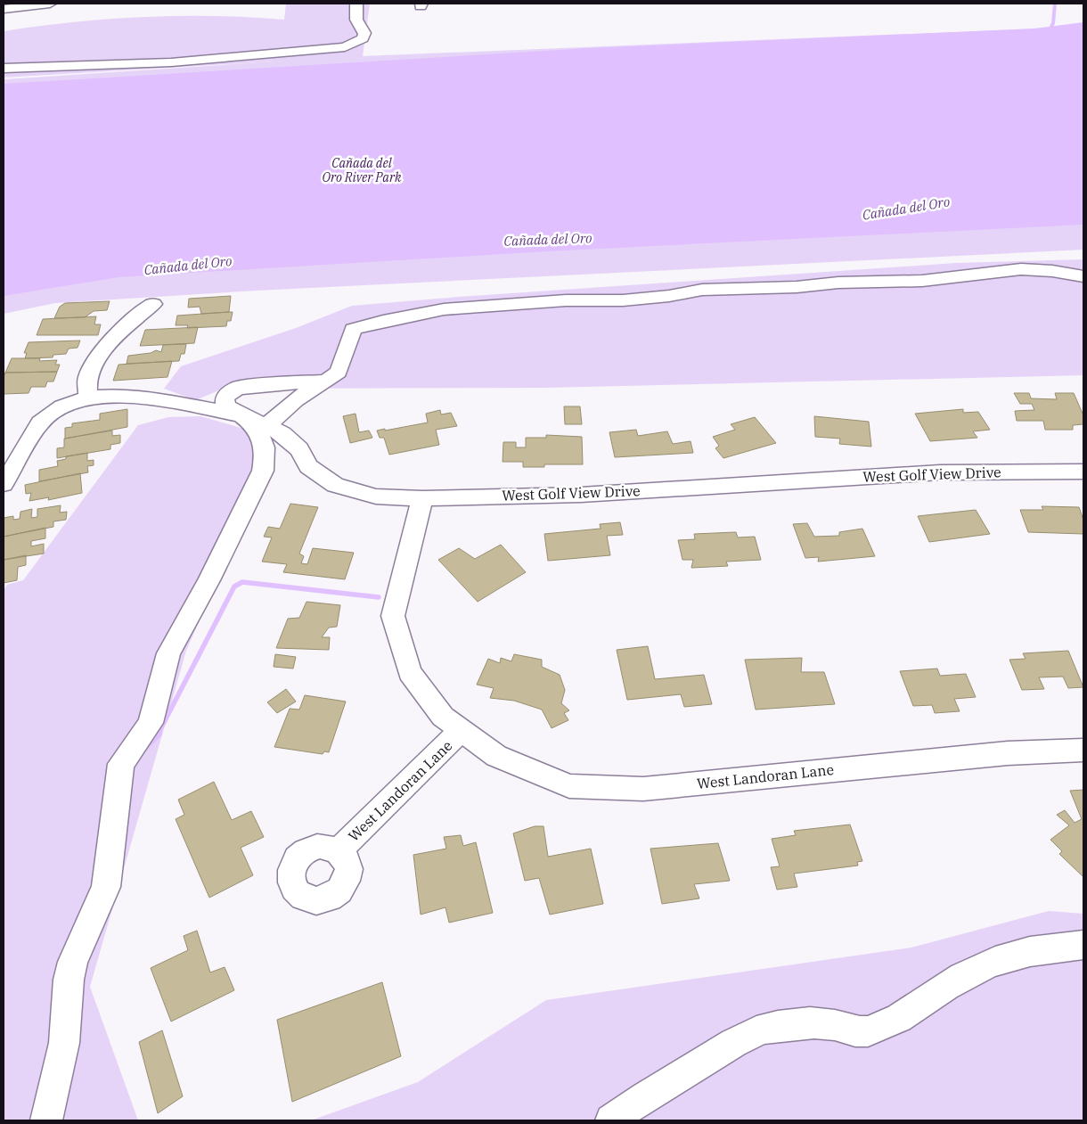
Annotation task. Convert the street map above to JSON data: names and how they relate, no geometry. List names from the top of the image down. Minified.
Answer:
{"streets":{"street":["West Golf View Drive","West Landoran Lane"]},"crossings":[["West Golf View Drive","West Landoran Lane"]],"water":["Cañada del Oro"],"parks":["Cañada del Oro River Park"]}
